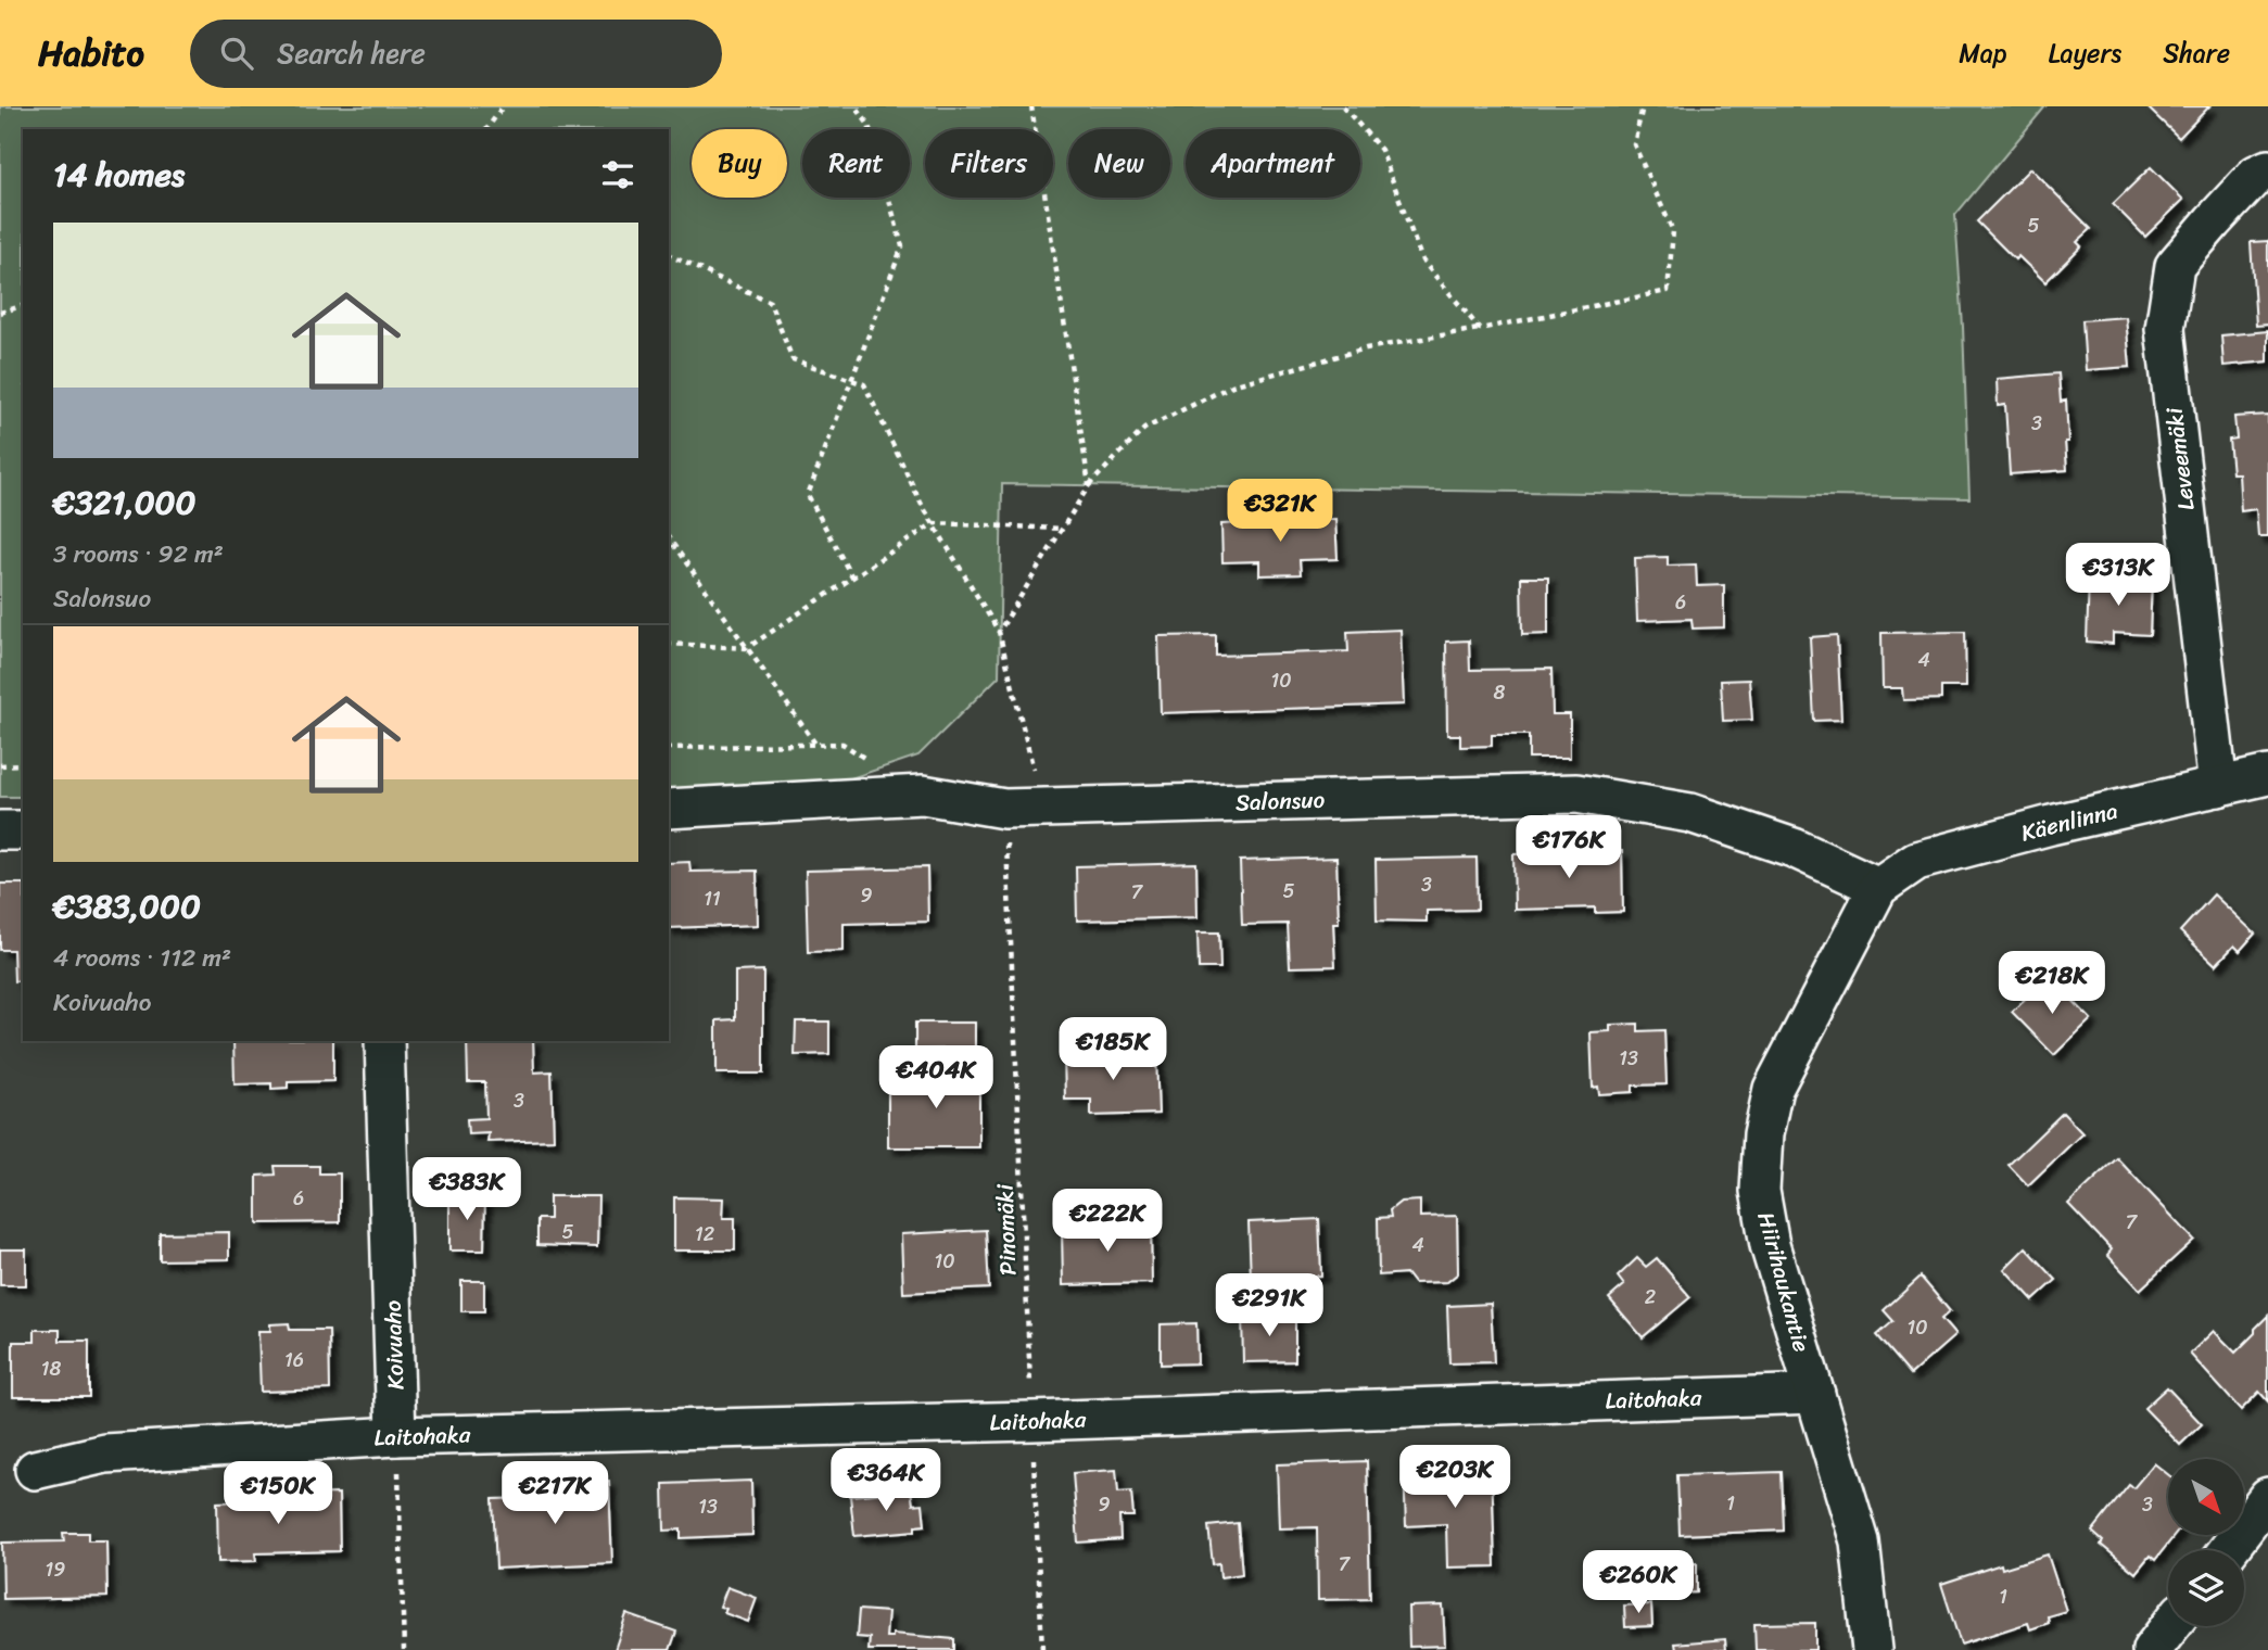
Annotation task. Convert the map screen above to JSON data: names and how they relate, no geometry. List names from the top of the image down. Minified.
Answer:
{"streets":{"street":["Leveemäki","Salonsuo","Käenlinna","Hiirihaukantie","Koivuaho","Laitohaka"],"path":["Pinomäki"]},"crossings":[["Leveemäki","Käenlinna"],["Salonsuo","Käenlinna"],["Salonsuo","Pinomäki"],["Salonsuo","Hiirihaukantie"],["Käenlinna","Hiirihaukantie"],["Pinomäki","Laitohaka"],["Hiirihaukantie","Laitohaka"],["Koivuaho","Laitohaka"]],"house_numbers":["5","3","6","4","10","8","3","5","7","9","11","13","3","6","7","5","12","4","10","2","10","16","18","1","9","3","13","7","19","1"],"north":"bottom right","page":{"header":"Habito","search":"Search here","nav":["Map","Layers","Share"],"chip":["Buy","Rent","Filters","New","Apartment"],"heading":"14 homes","list":[{"name":"€321,000","note":"3 rooms · 92 m² · Salonsuo"},{"name":"€383,000","note":"4 rooms · 112 m² · Koivuaho"}],"price":["€321K","€313K","€176K","€218K","€185K","€404K","€383K","€222K","€291K","€203K","€364K","€150K","€217K","€260K"]}}
